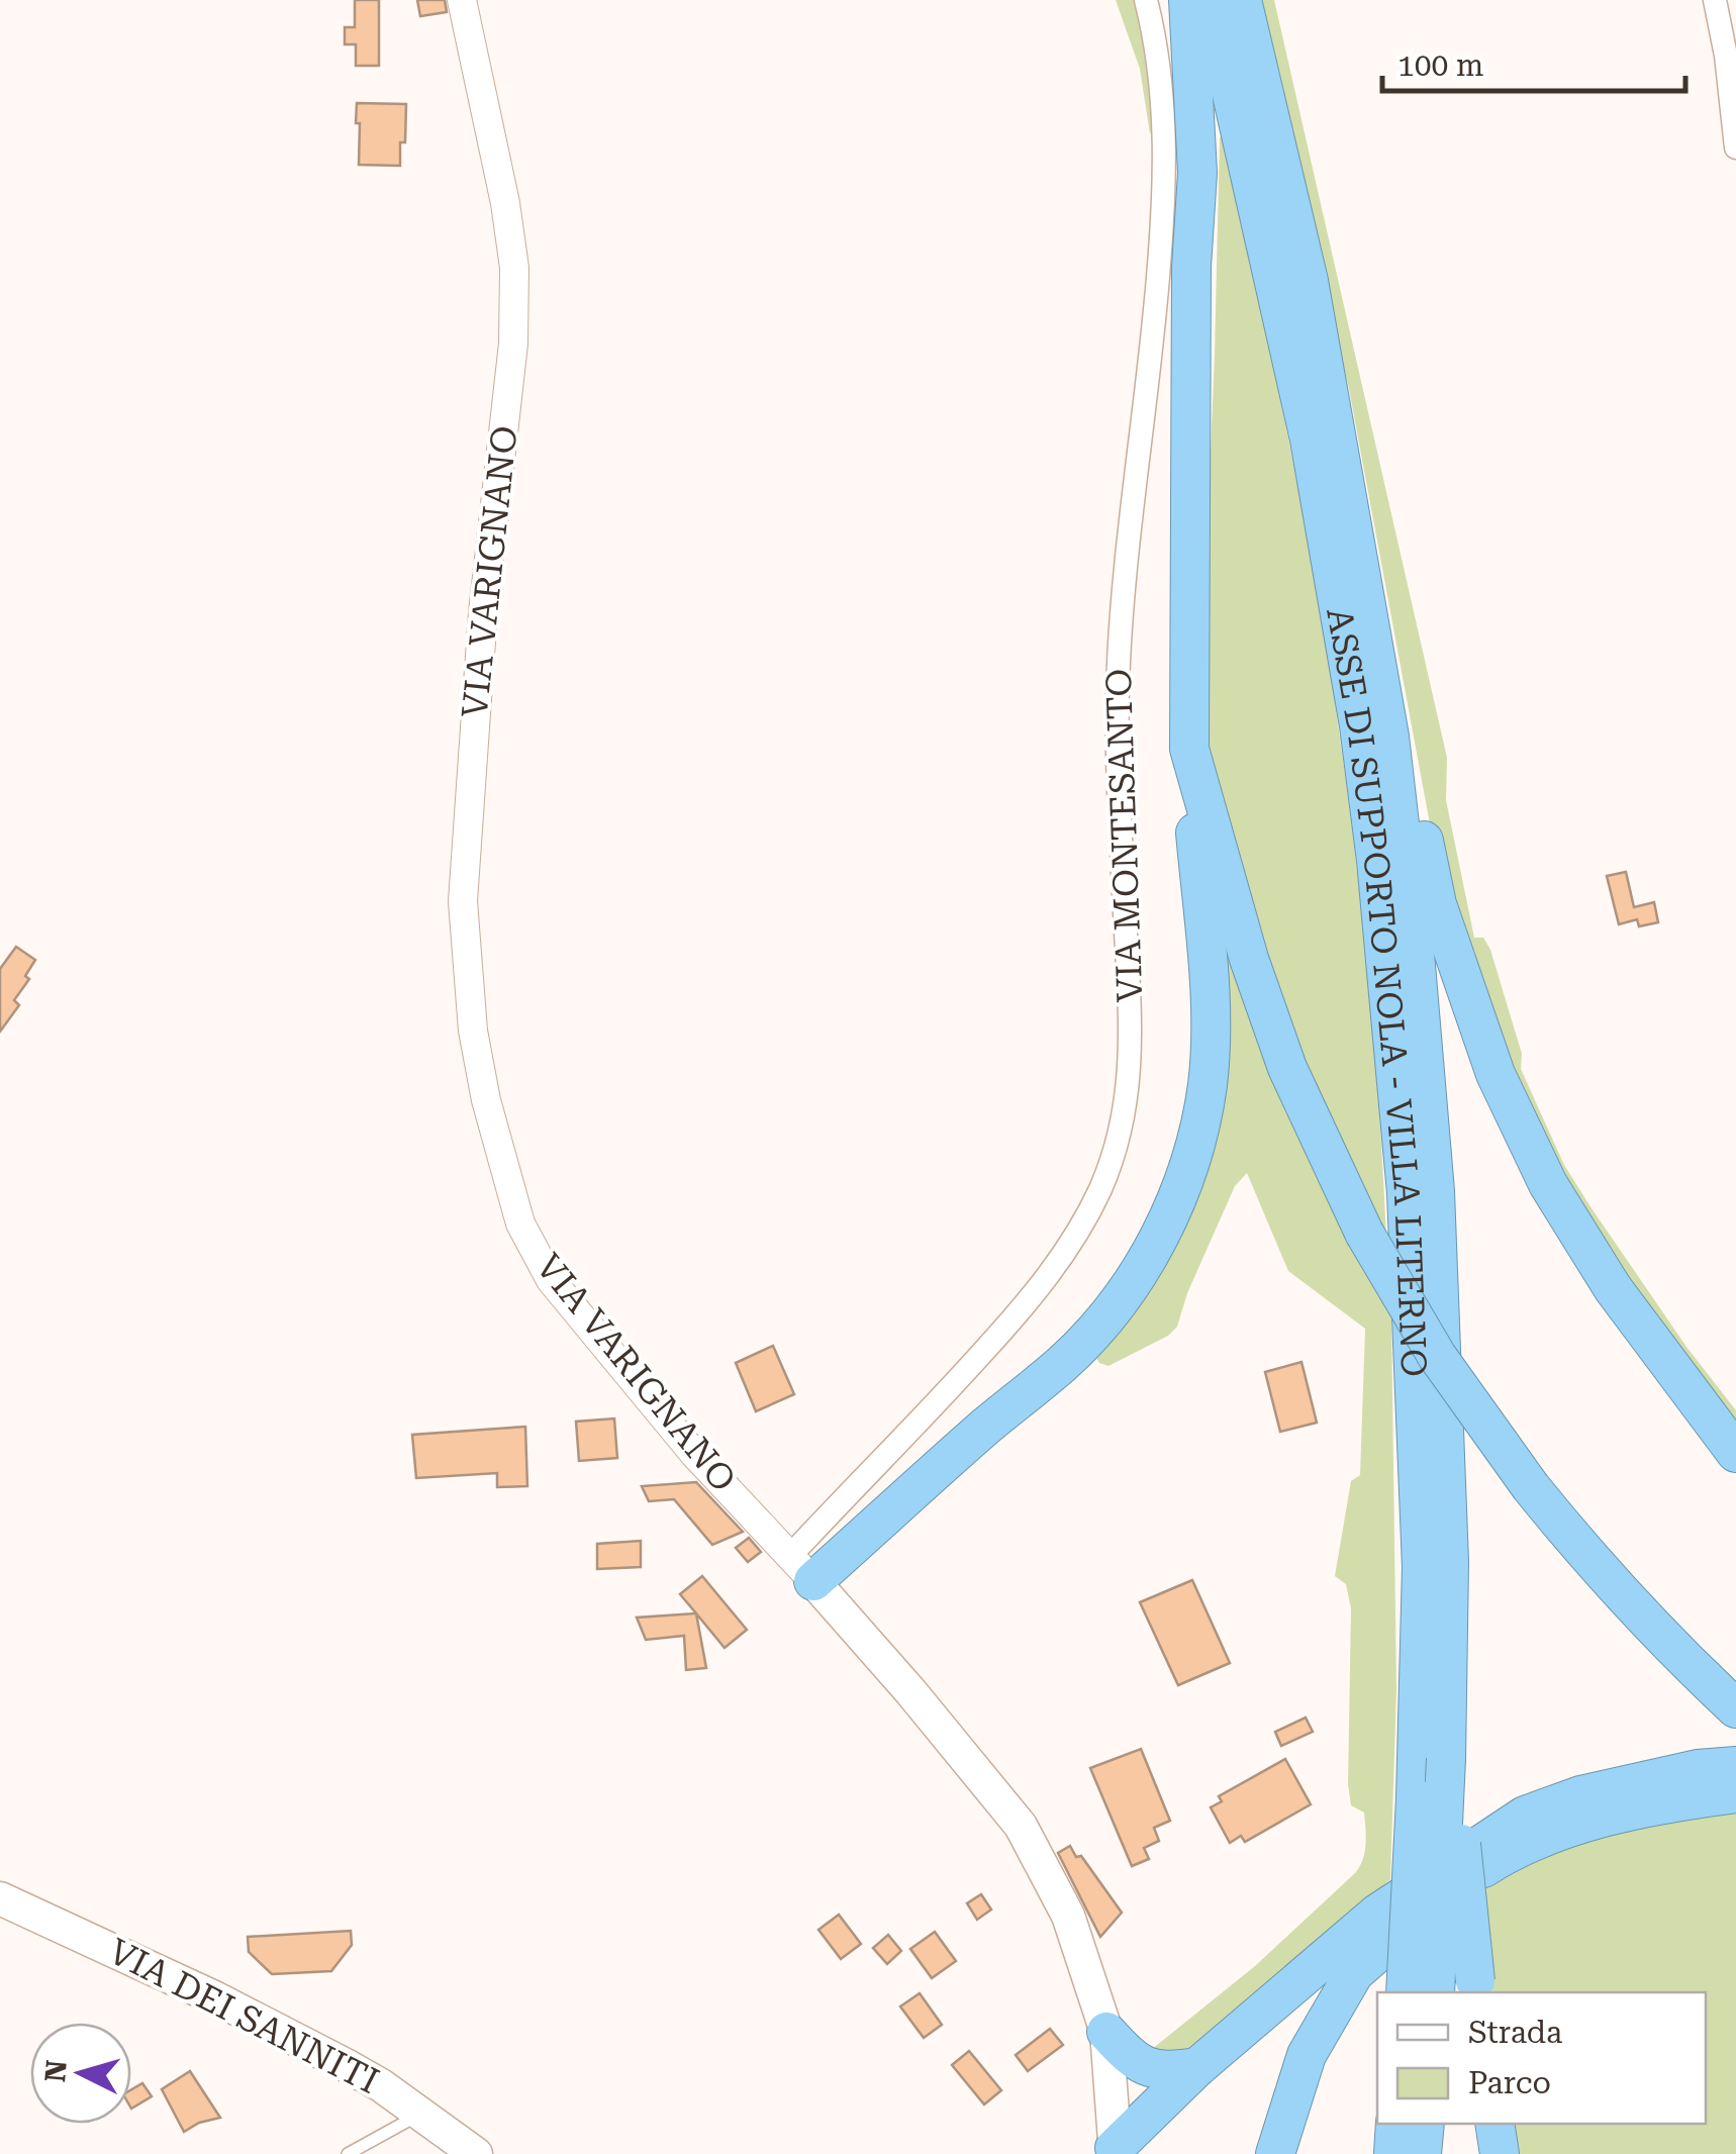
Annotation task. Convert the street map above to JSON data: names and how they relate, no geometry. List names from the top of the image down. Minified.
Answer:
{"streets":{"highway":["ASSE DI SUPPORTO NOLA - VILLA LITERNO"],"main road":["VIA VARIGNANO","VIA DEI SANNITI"],"street":["VIA MONTESANTO"]},"crossings":[["VIA VARIGNANO","VIA MONTESANTO"]],"legend":["Strada","Parco"],"scale_bar":"100 m","north":"left"}
